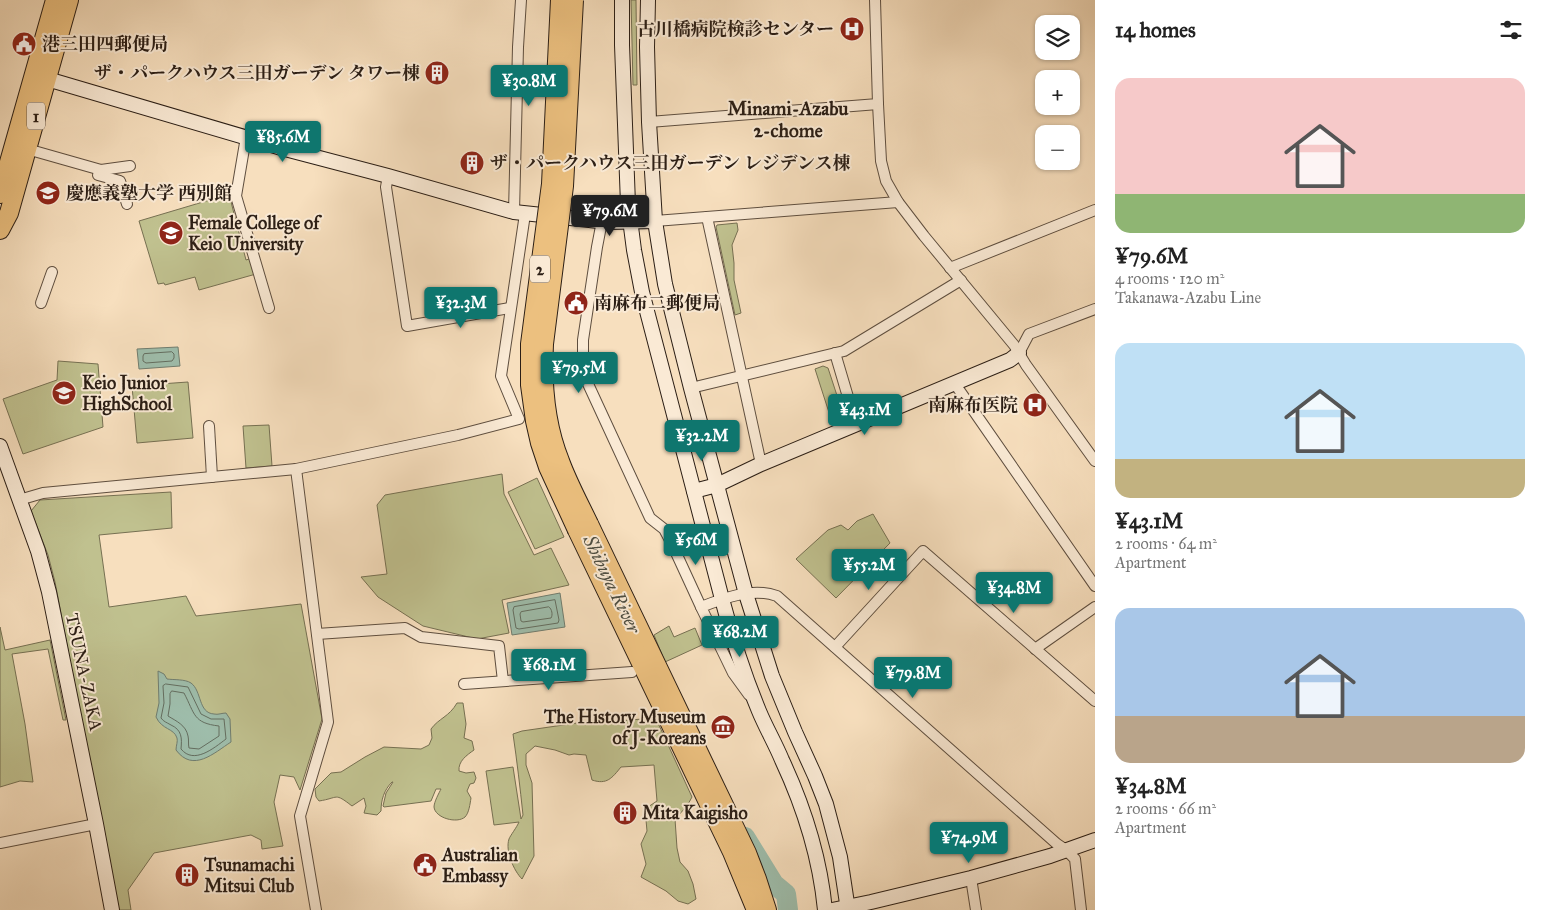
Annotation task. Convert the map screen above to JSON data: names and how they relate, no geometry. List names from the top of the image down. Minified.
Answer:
{"streets":{"highway":["1","2"],"main road":["TSUNA-ZAKA"]},"districts":["Minami-Azabu 2-chome"],"water":["Shibuya River"],"places":{"hospital":["古川橋病院検診センター","南麻布医院"],"public building":["港三田四郵便局","南麻布二郵便局","Australian Embassy"],"building":["ザ・パークハウス三田ガーデン タワー棟","ザ・パークハウス三田ガーデン レジデンス棟","Mita Kaigisho","Tsunamachi Mitsui Club"],"school or university":["慶應義塾大学 西別館","Female College of Keio University","Keio Junior HighSchool"],"museum":["The History Museum of J-Koreans"]},"page":{"heading":"14 homes","map_buttons":["+","−"],"list":[{"name":"¥79.6M","note":"4 rooms · 120 m² · Takanawa-Azabu Line"},{"name":"¥43.1M","note":"2 rooms · 64 m² · Apartment"},{"name":"¥34.8M","note":"2 rooms · 66 m² · Apartment"}],"price":["¥30.8M","¥85.6M","¥79.6M","¥32.3M","¥79.5M","¥43.1M","¥32.2M","¥56M","¥55.2M","¥34.8M","¥68.2M","¥68.1M","¥79.8M","¥74.9M"]}}
